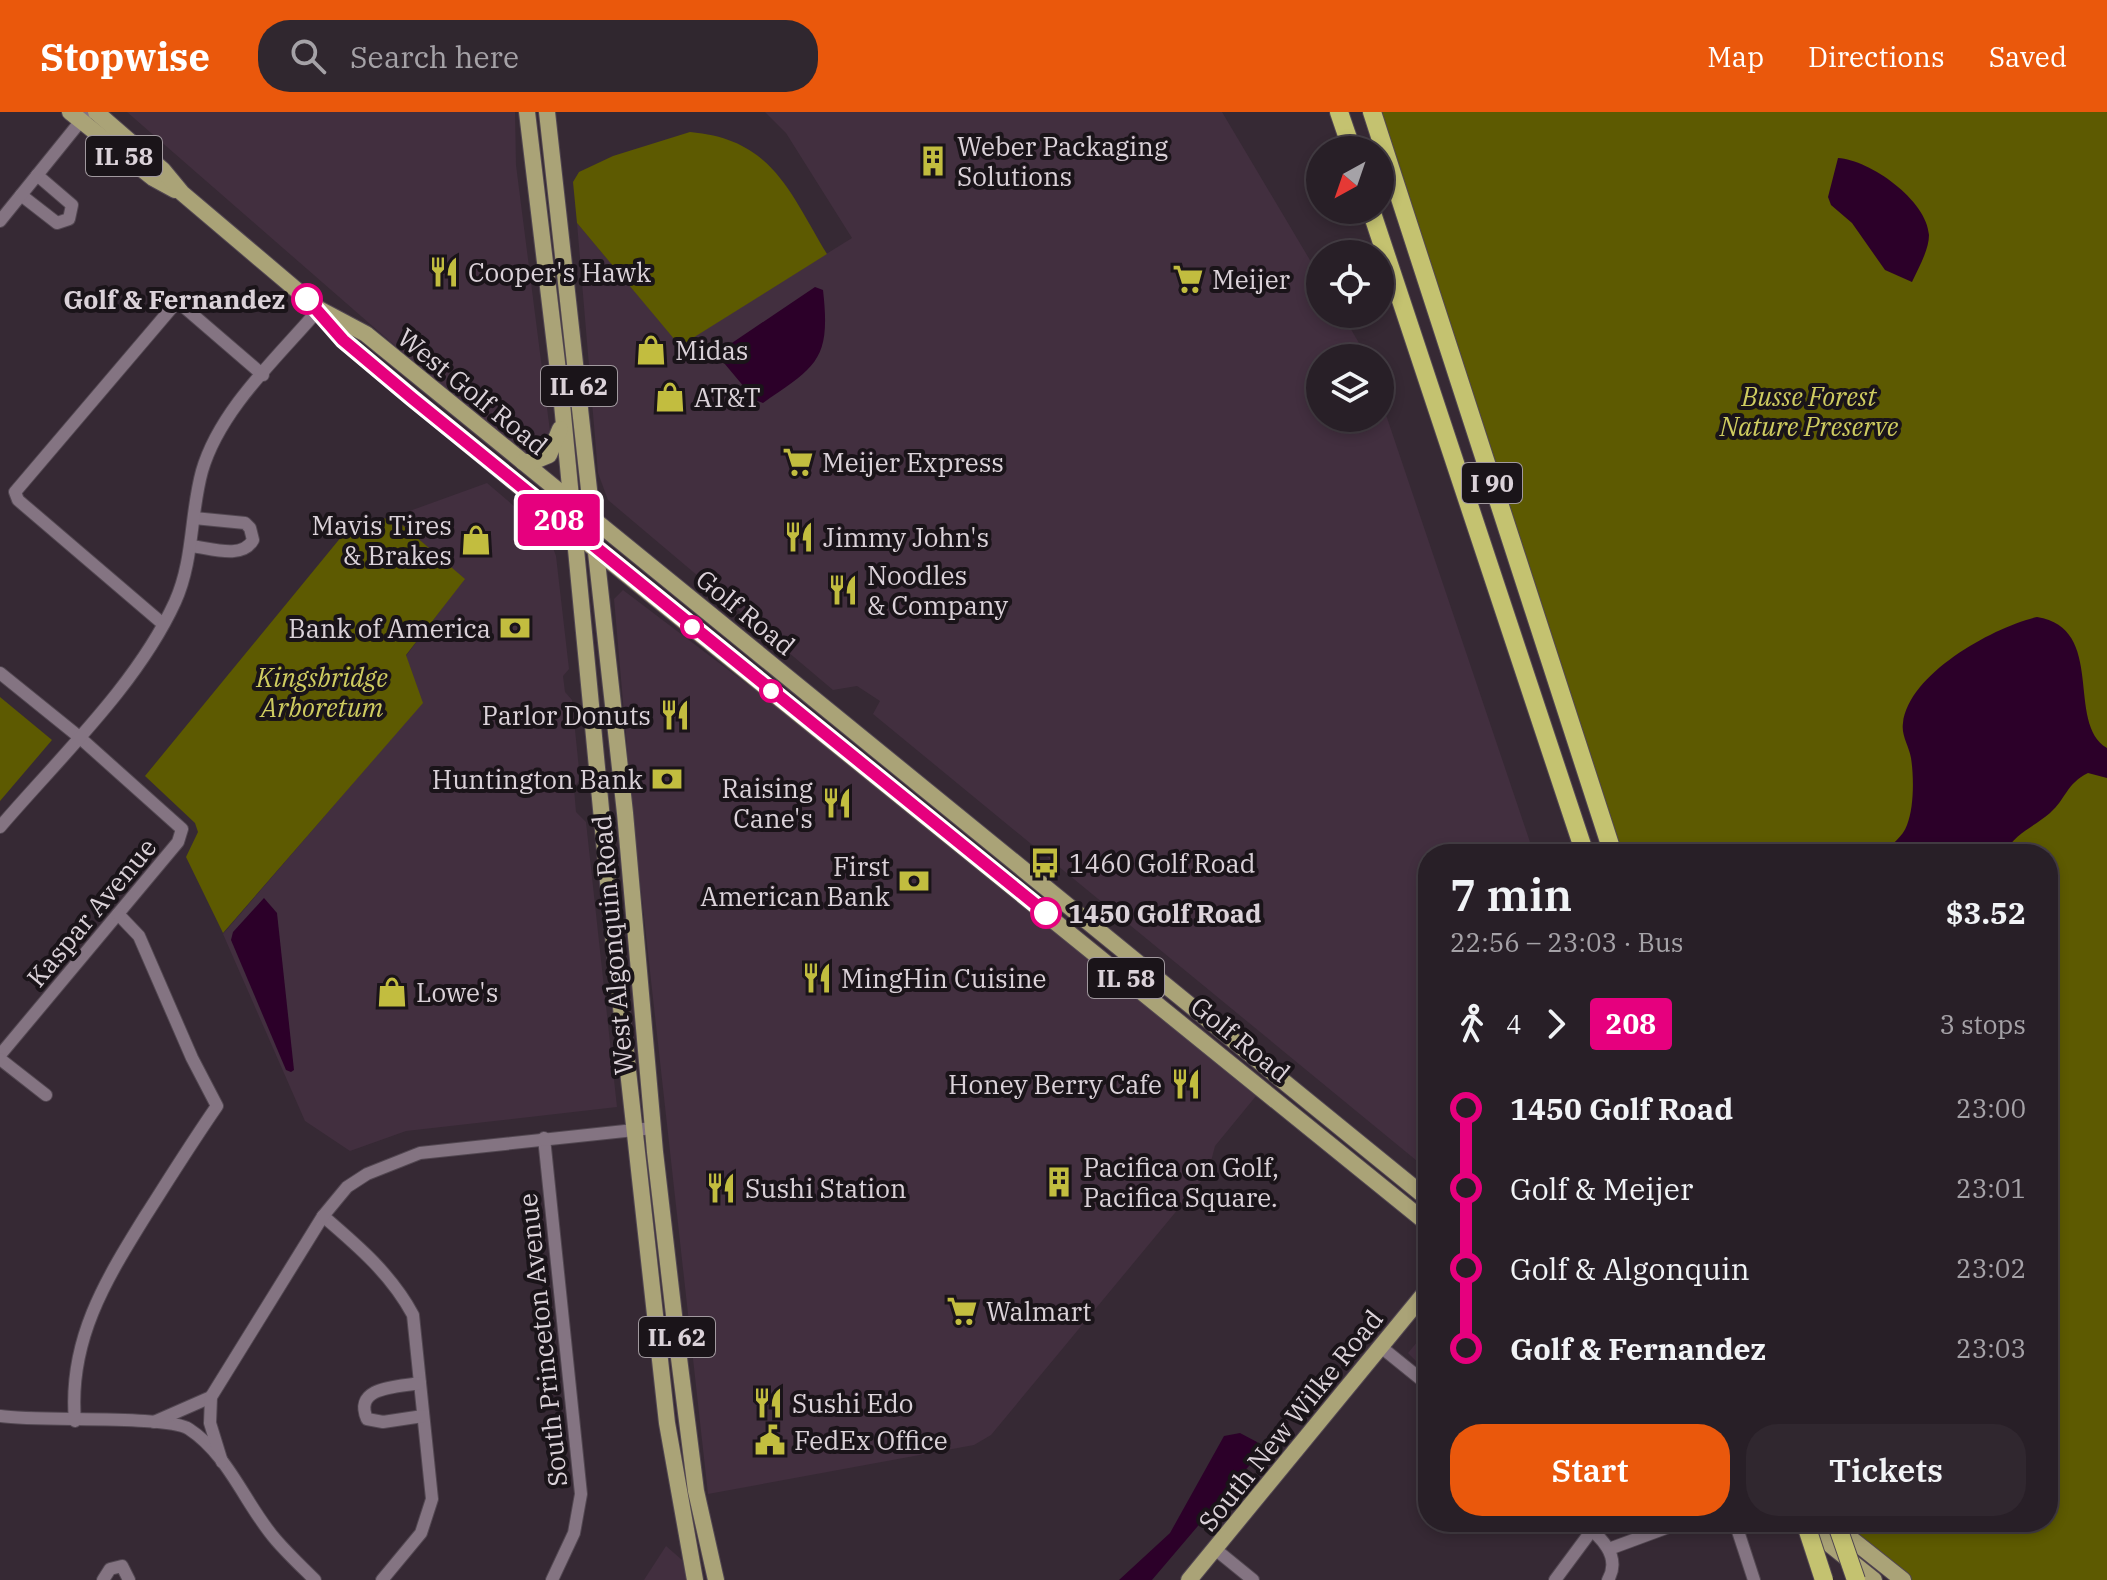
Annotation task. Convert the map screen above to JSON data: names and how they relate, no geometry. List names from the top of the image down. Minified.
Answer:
{"streets":{"highway":["I 90"],"main road":["IL 58","IL 62","West Golf Road","Golf Road","West Algonquin Road","South New Wilke Road"],"street":["Kaspar Avenue","South Princeton Avenue"]},"crossings":[["West Golf Road","Golf Road"],["West Golf Road","West Algonquin Road"],["Golf Road","West Algonquin Road"]],"parks":["Busse Forest Nature Preserve","Kingsbridge Arboretum"],"places":{"building":["Weber Packaging Solutions","Pacifica on Golf, Pacifica Square."],"restaurant":["Cooper's Hawk","Jimmy John's","Noodles & Company","Parlor Donuts","Raising Cane's","MingHin Cuisine","Honey Berry Cafe","Sushi Station","Sushi Edo"],"supermarket":["Meijer","Meijer Express","Walmart"],"other":["Golf & Fernandez","1450 Golf Road"],"shop":["Midas","AT&T","Mavis Tires & Brakes","Lowe's"],"bank":["Bank of America","Huntington Bank","First American Bank"],"bus stop":["1460 Golf Road"],"public building":["FedEx Office"]},"lines":["bus line 208"],"north":"bottom left","page":{"header":"Stopwise","search":"Search here","nav":["Map","Directions","Saved"],"on_map":"208","heading":["7 min","22:56 – 23:03 · Bus","$3.52"],"legs":["4","208","3 stops"],"list":[{"name":"1450 Golf Road","value":"23:00"},{"name":"Golf & Meijer","value":"23:01"},{"name":"Golf & Algonquin","value":"23:02"},{"name":"Golf & Fernandez","value":"23:03"}],"buttons":["Start","Tickets"]}}
